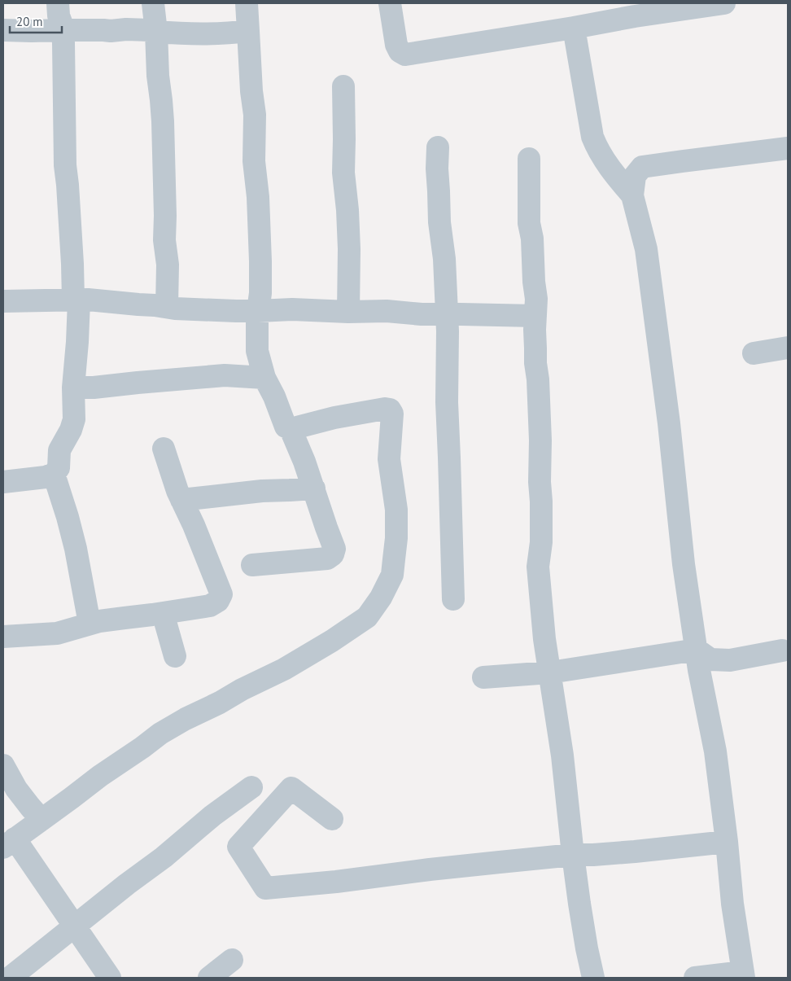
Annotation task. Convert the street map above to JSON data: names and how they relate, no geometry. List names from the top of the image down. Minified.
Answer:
{"scale_bar":"20 m"}
